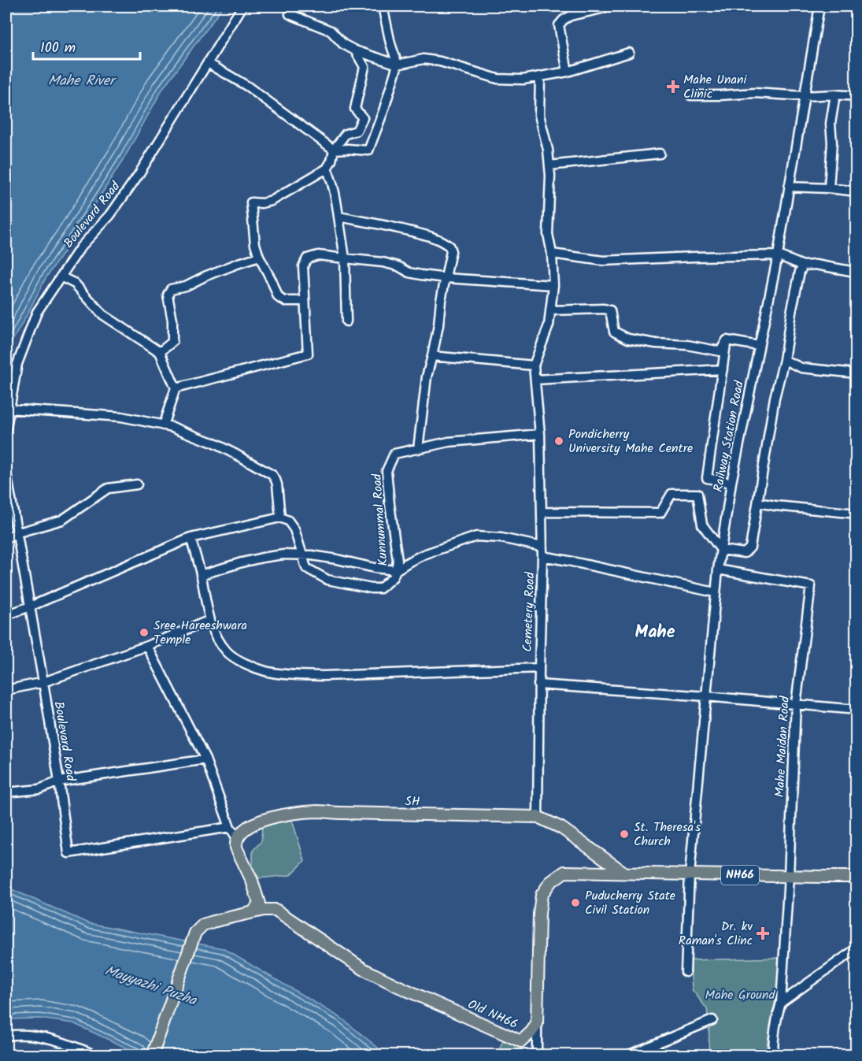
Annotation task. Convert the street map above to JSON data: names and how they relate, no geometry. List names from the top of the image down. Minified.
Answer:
{"streets":{"main road":["SH","NH66","Old NH66"],"street":["Boulevard Road","Railway Station Road","Kunnummal Road","Cemetery Road","Mahe Maidan Road"]},"crossings":[["Railway Station Road","Cemetery Road"],["Railway Station Road","Mahe Maidan Road"],["Railway Station Road","Old NH66"],["Cemetery Road","SH"],["Mahe Maidan Road","Old NH66"],["SH","Old NH66"]],"districts":["Mahe"],"water":["Mahe River","Mayyazhi Puzha"],"parks":["Mahe Ground"],"places":{"health":["Mahe Unani Clinic","Dr. kv Raman's Clinc"],"other":["Pondicherry University Mahe Centre","Sree Hareeshwara Temple","St. Theresa's Church","Puducherry State Civil Station"]},"scale_bar":"100 m"}
